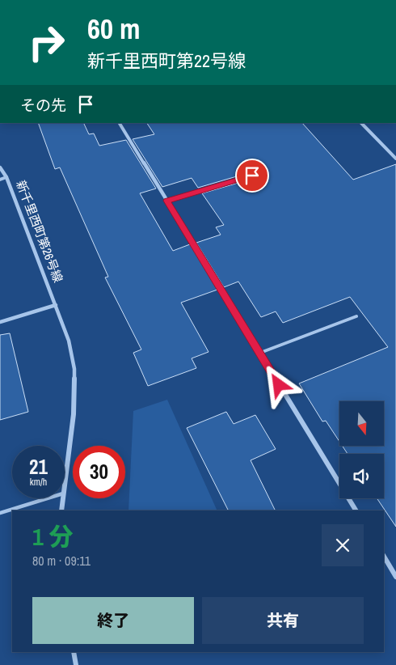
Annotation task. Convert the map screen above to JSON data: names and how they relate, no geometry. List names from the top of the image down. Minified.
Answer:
{"streets":{"street":["新千里西町第26号線"]},"north":"bottom","page":{"turn":["60 m","新千里西町第22号線"],"then":"その先","speed":"21 km/h","limit":"30","heading":["1 分","80 m · 09:11"],"buttons":["終了","共有"]}}
